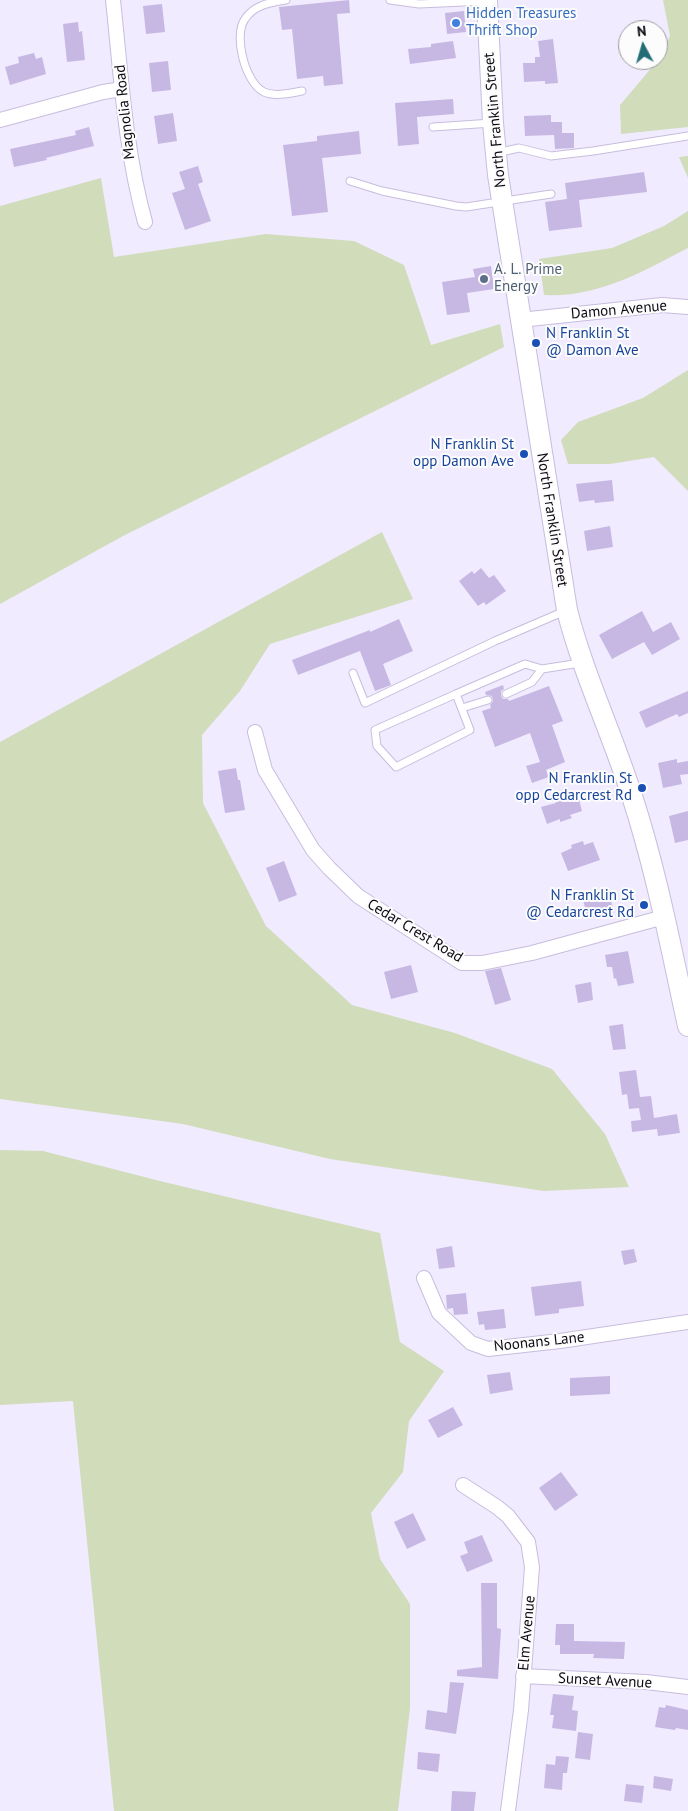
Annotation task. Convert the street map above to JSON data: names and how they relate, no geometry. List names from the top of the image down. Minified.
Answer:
{"streets":{"main road":["North Franklin Street"],"street":["Magnolia Road","Damon Avenue","Cedar Crest Road","Noonans Lane","Elm Avenue","Sunset Avenue"]},"crossings":[["North Franklin Street","Damon Avenue"],["North Franklin Street","Cedar Crest Road"],["Elm Avenue","Sunset Avenue"]],"places":["Hidden Treasures Thrift Shop","A. L. Prime Energy","N Franklin St @ Damon Ave","N Franklin St opp Damon Ave","N Franklin St opp Cedarcrest Rd","N Franklin St @ Cedarcrest Rd"],"north":"top"}
